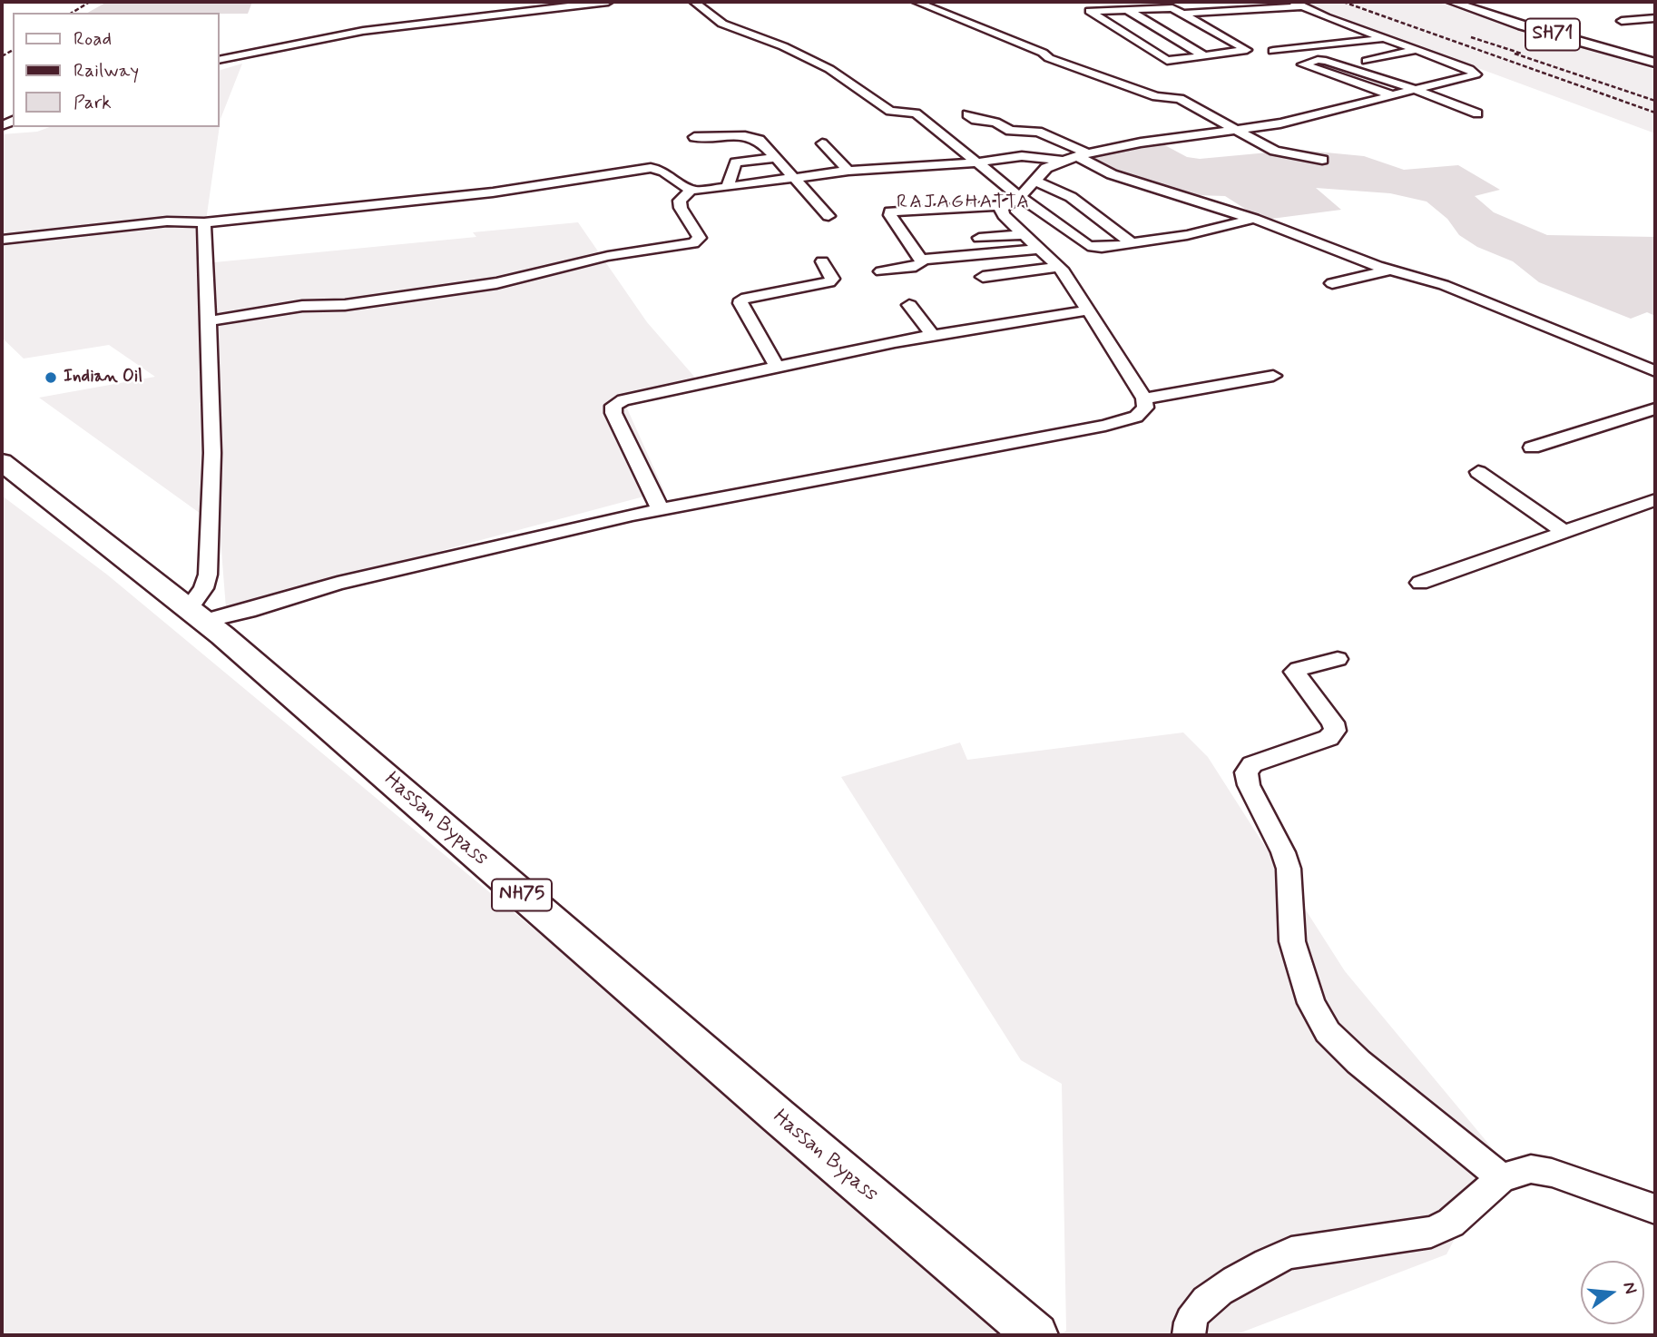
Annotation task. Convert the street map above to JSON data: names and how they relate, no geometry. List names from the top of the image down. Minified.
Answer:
{"streets":{"highway":["Hassan Bypass","NH75"],"main road":["SH71"]},"districts":["RAJAGHATTA"],"places":["Indian Oil"],"legend":["Road","Railway","Park"],"north":"right"}
